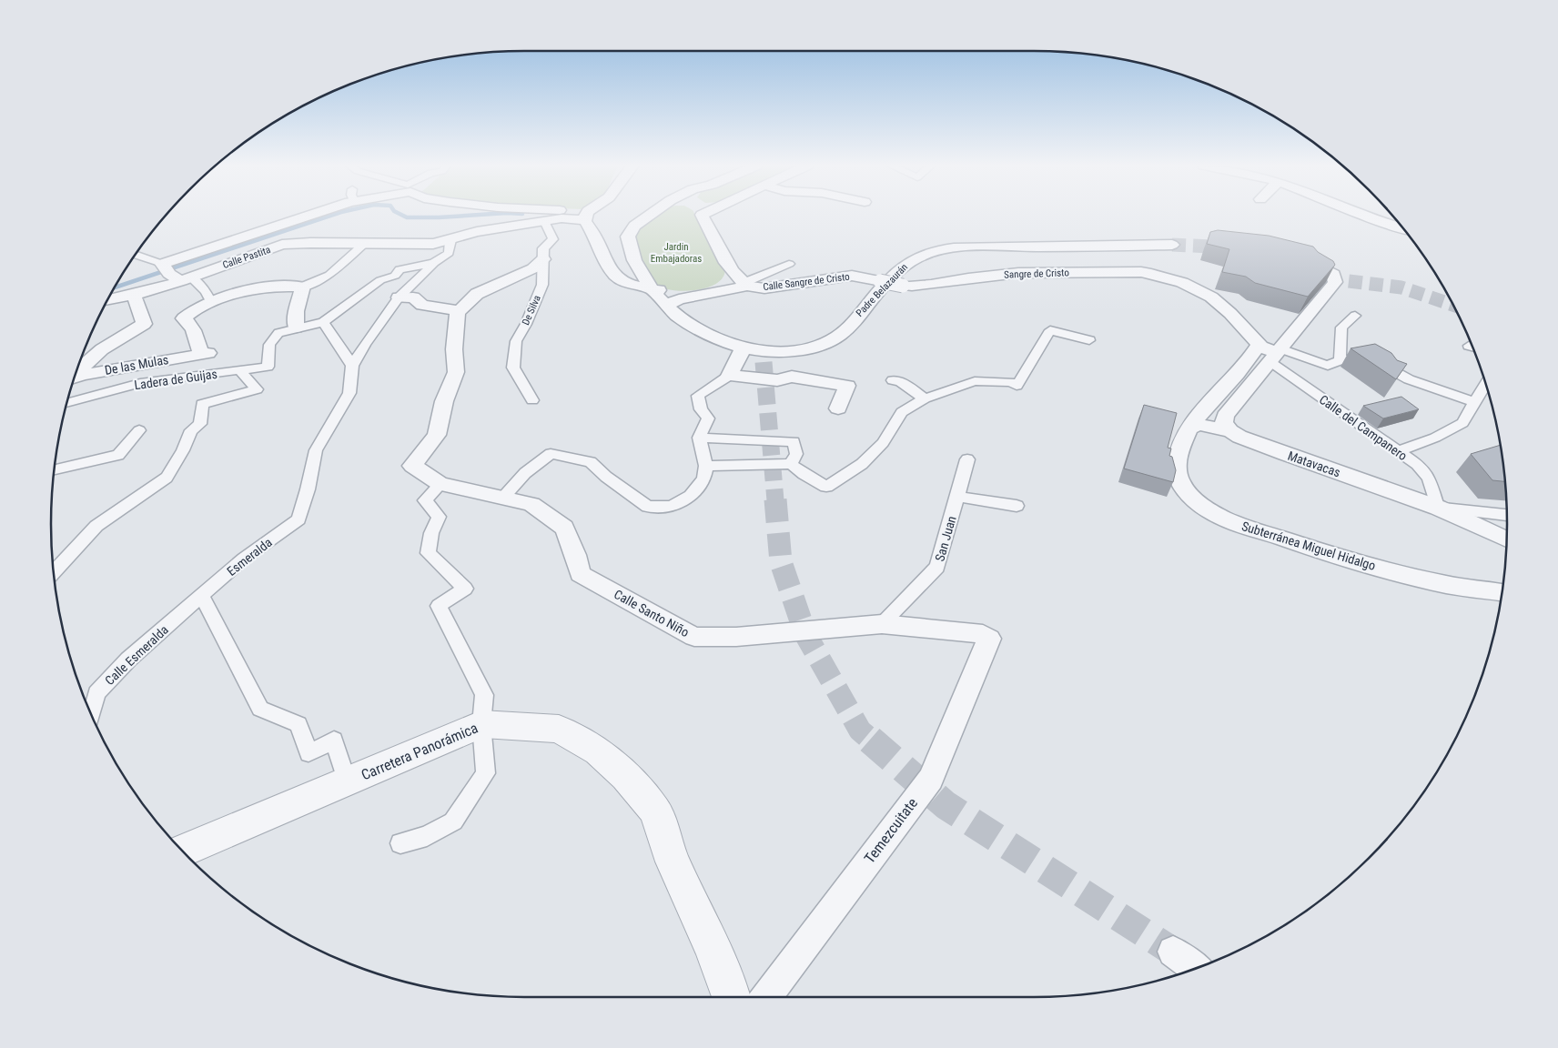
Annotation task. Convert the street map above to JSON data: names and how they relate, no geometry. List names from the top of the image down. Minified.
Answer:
{"streets":{"street":["Calle Pastita","Sangre de Cristo","Calle Sangre de Cristo","Padre Belazaurán","De Silva","De las Mulas","Ladera de Guijas","Calle del Campanero","Matavacas","San Juan","Subterránea Miguel Hidalgo","Esmeralda","Calle Santo Niño","Calle Esmeralda","Carretera Panorámica","Temezcuitate"]},"crossings":[["Calle Pastita","De Silva"],["Sangre de Cristo","Calle Sangre de Cristo"],["Sangre de Cristo","Subterránea Miguel Hidalgo"],["Calle del Campanero","Matavacas"],["Matavacas","Subterránea Miguel Hidalgo"],["San Juan","Calle Santo Niño"],["Esmeralda","Calle Esmeralda"],["Calle Santo Niño","Temezcuitate"]],"parks":["Jardin Embajadoras"]}
